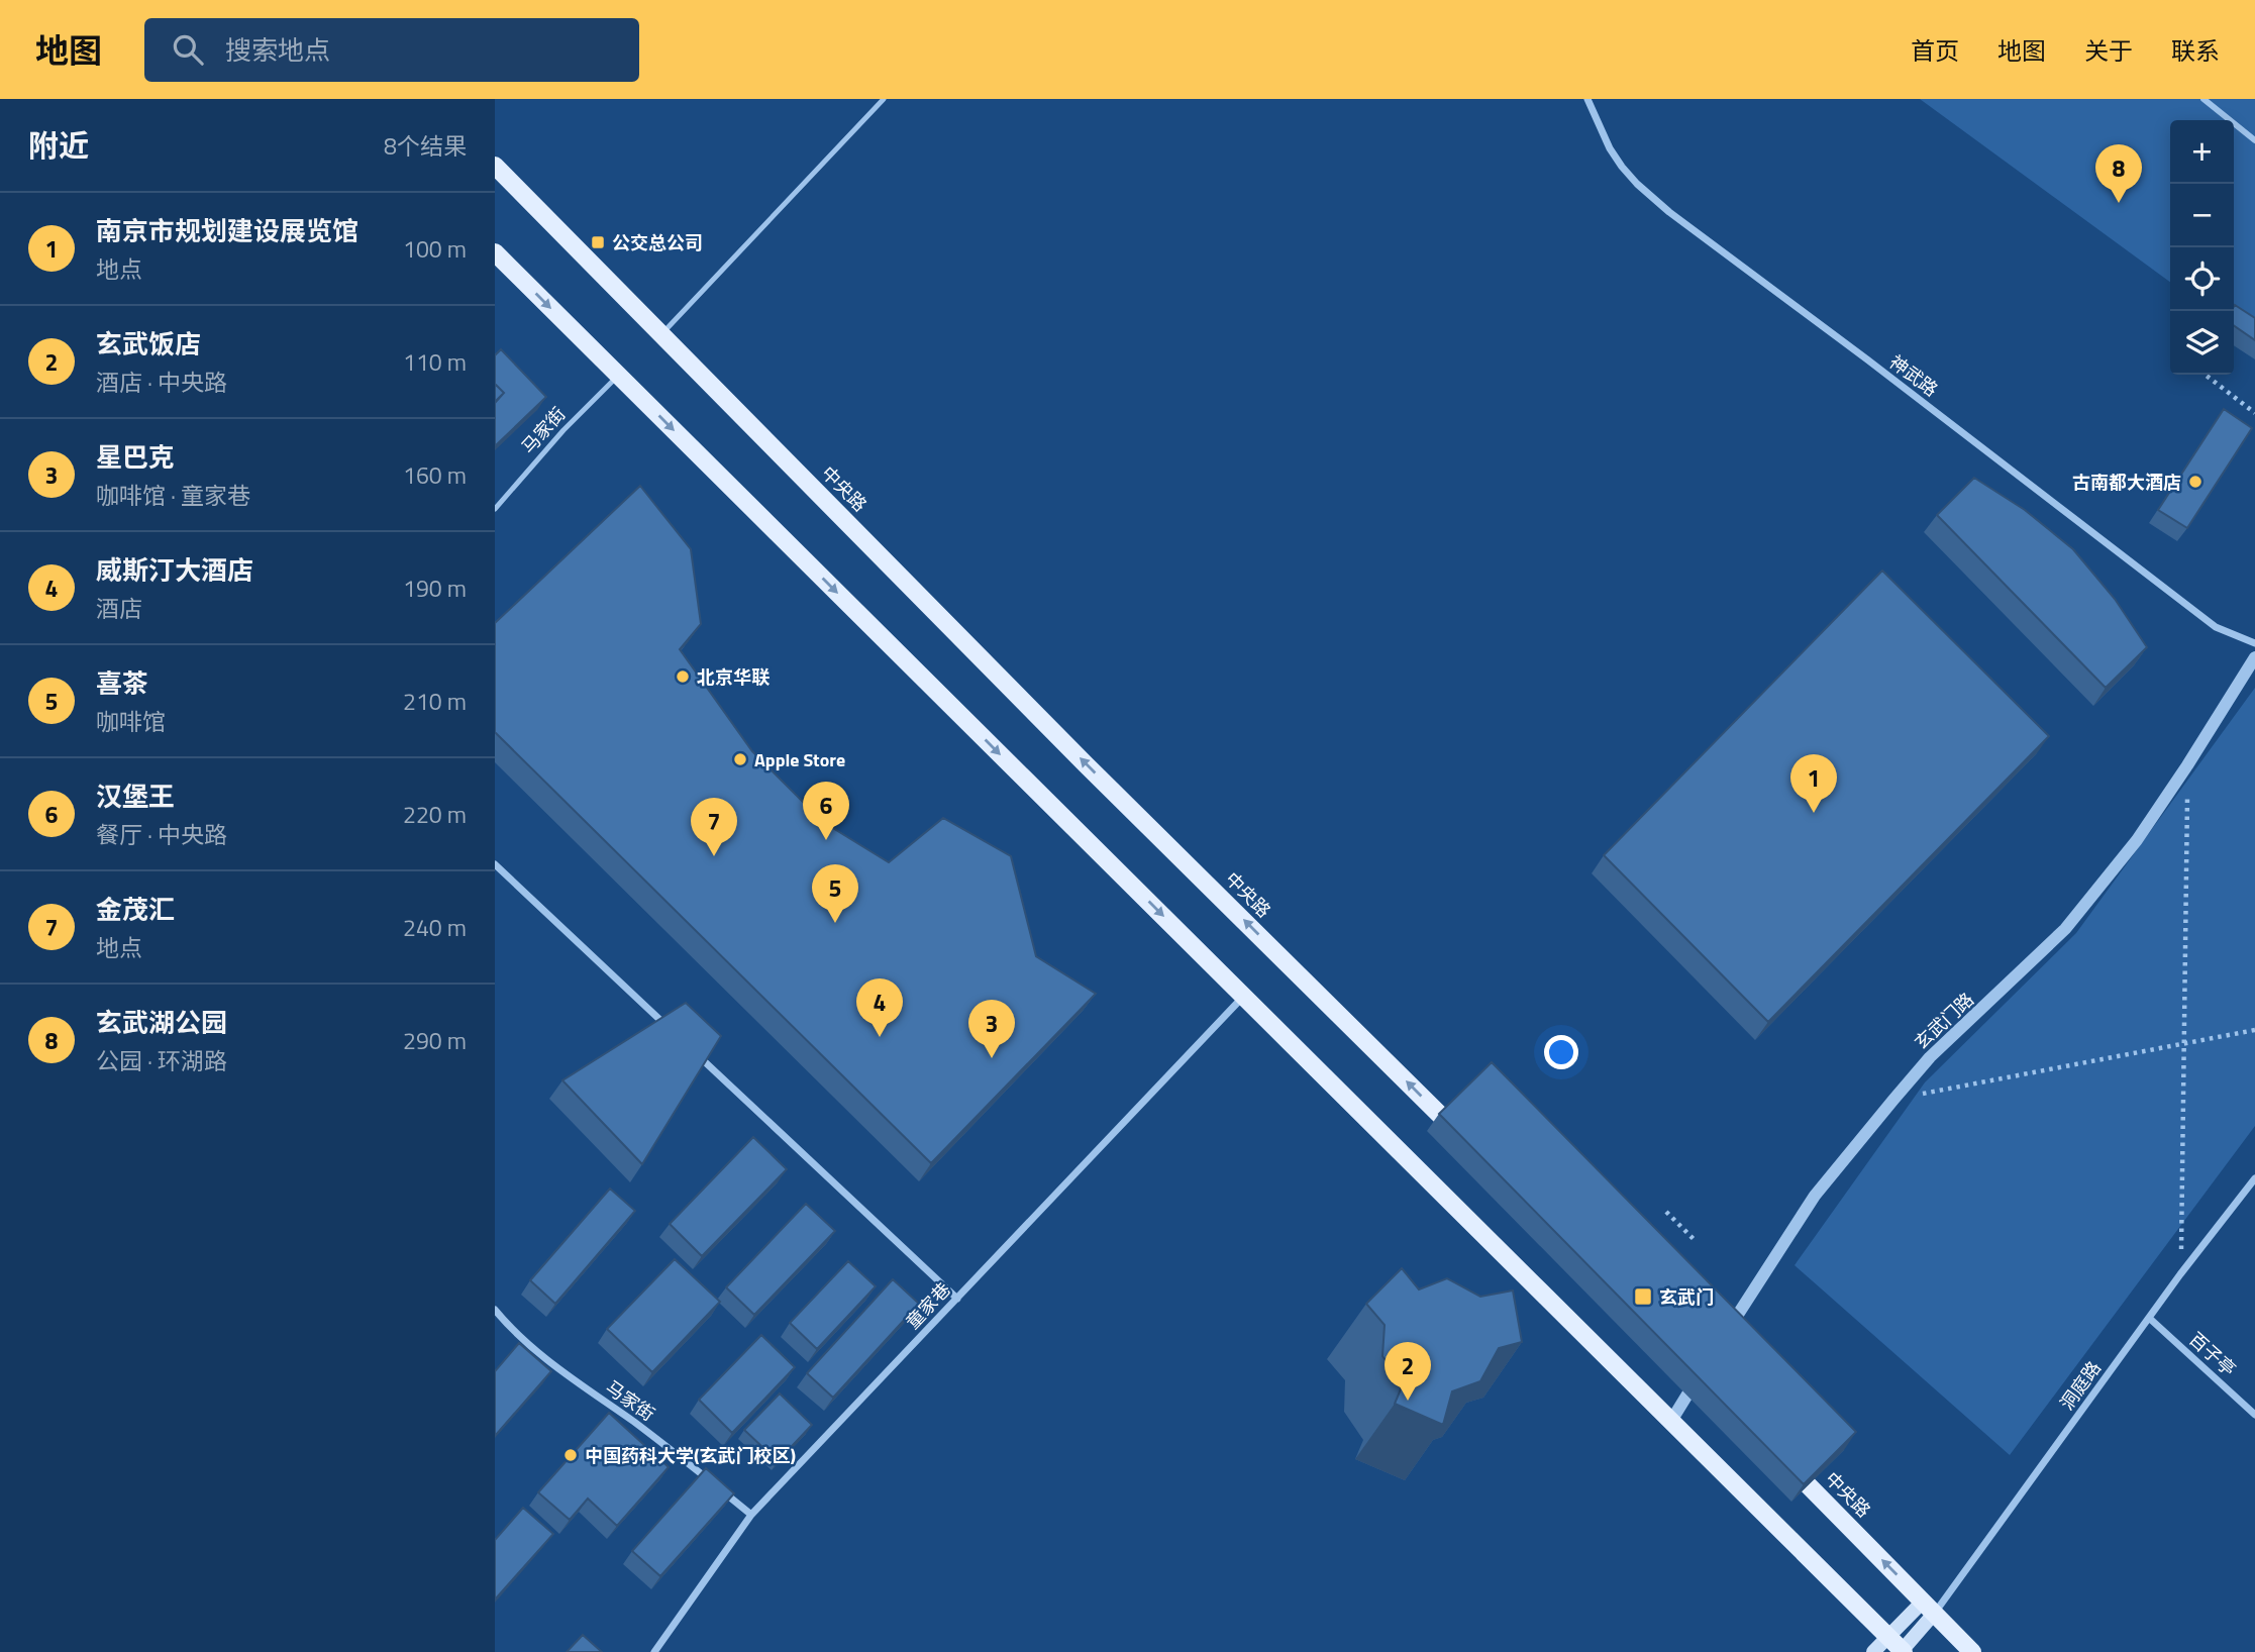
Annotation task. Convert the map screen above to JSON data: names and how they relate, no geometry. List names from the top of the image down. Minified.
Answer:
{"streets":{"main road":["中央路"],"street":["神武路","马家街","玄武门路","童家巷","百子亭","洞庭路"]},"crossings":[["中央路","洞庭路"],["百子亭","洞庭路"]],"places":{"transit":["公交总公司","玄武门"],"other":["古南都大酒店","北京华联","Apple Store","中国药科大学(玄武门校区)"]},"page":{"header":"地图","search":"搜索地点","nav":["首页","地图","关于","联系"],"heading":["附近","8个结果"],"map_buttons":["+","−"],"pins":["8","1","6","7","5","4","3","2"],"list":[{"mark":"1","name":"南京市规划建设展览馆","note":"地点","value":"100 m"},{"mark":"2","name":"玄武饭店","note":"酒店 · 中央路","value":"110 m"},{"mark":"3","name":"星巴克","note":"咖啡馆 · 童家巷","value":"160 m"},{"mark":"4","name":"威斯汀大酒店","note":"酒店","value":"190 m"},{"mark":"5","name":"喜茶","note":"咖啡馆","value":"210 m"},{"mark":"6","name":"汉堡王","note":"餐厅 · 中央路","value":"220 m"},{"mark":"7","name":"金茂汇","note":"地点","value":"240 m"},{"mark":"8","name":"玄武湖公园","note":"公园 · 环湖路","value":"290 m"}]}}
